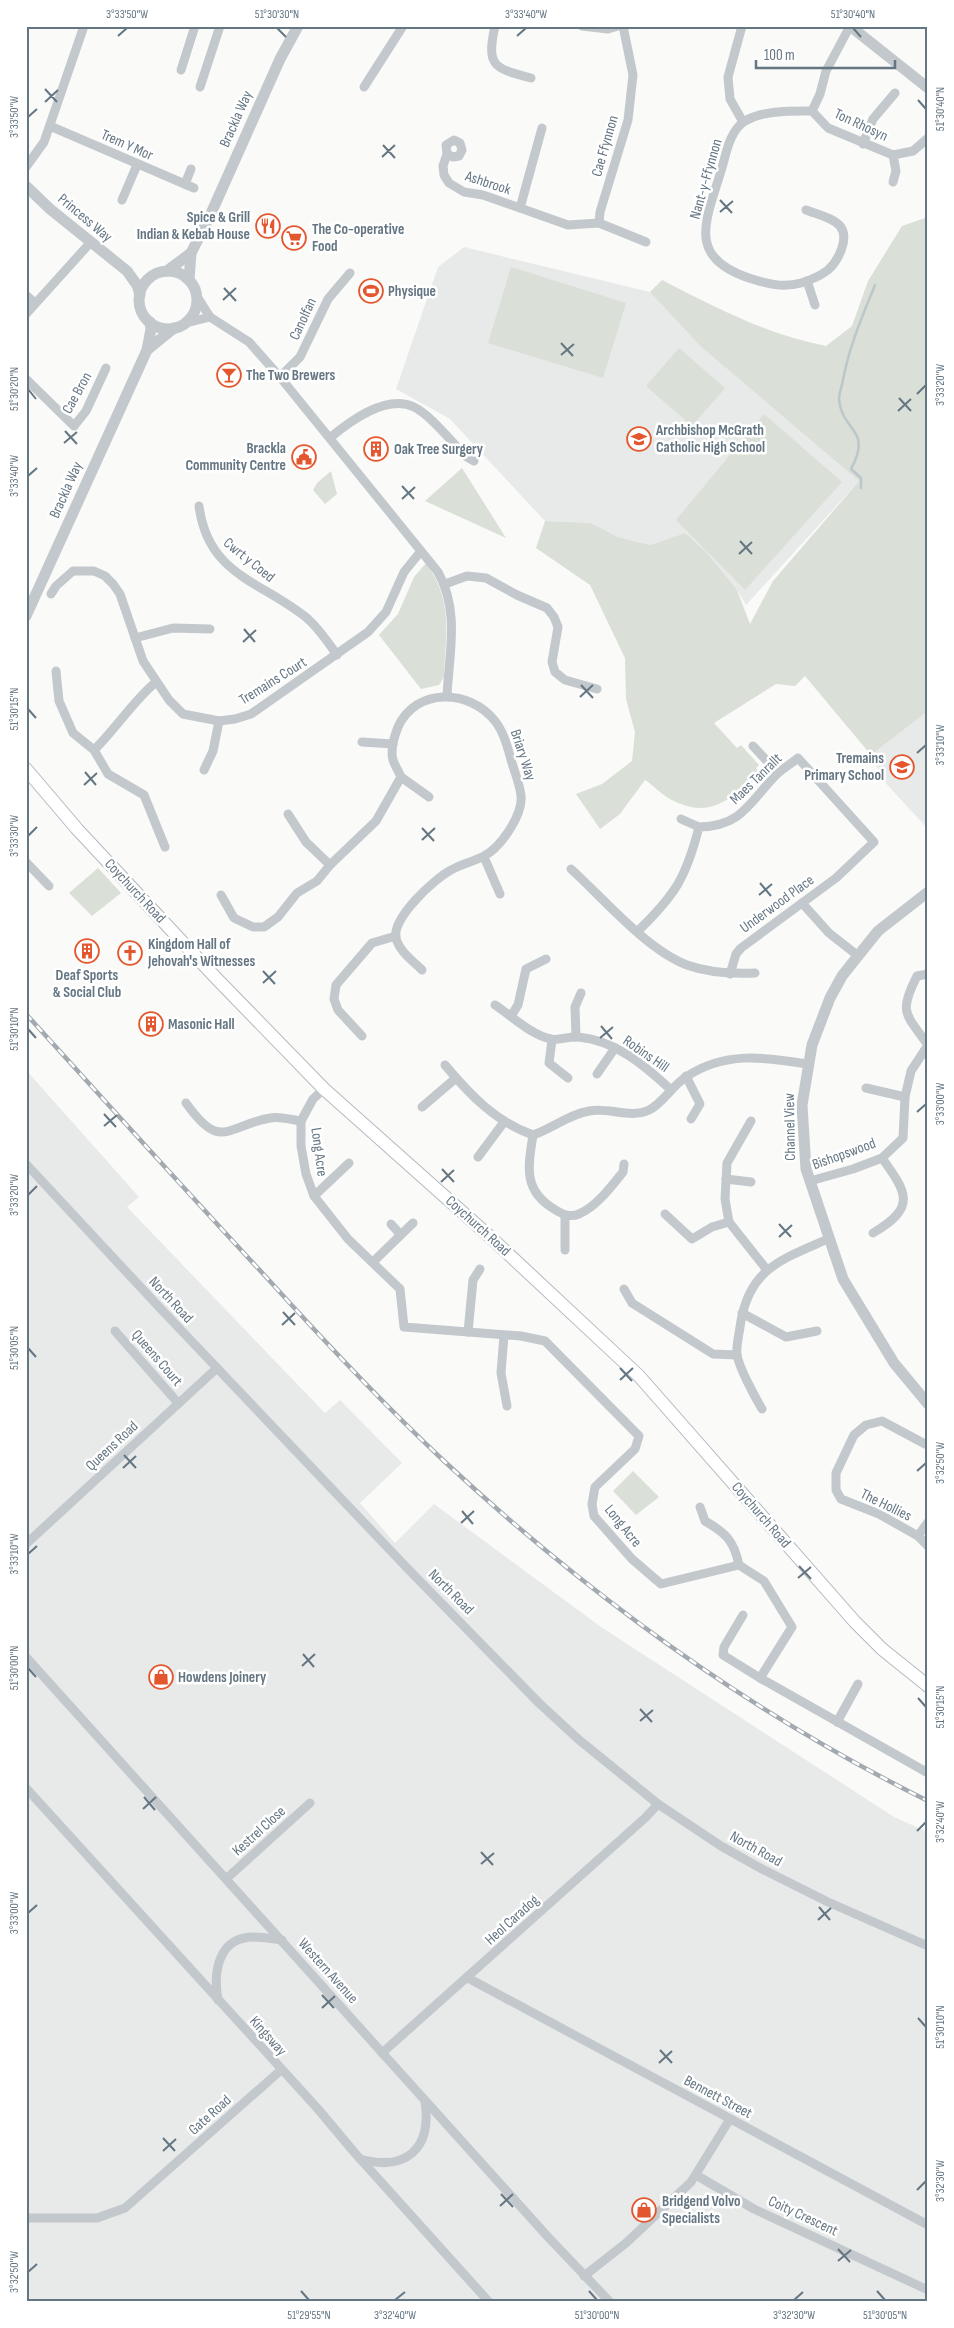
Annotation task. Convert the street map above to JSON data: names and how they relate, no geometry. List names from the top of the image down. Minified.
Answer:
{"streets":{"main road":["Coychurch Road"],"street":["Brackla Way","Ton Rhosyn","Trem Y Mor","Cae Ffynnon","Nant-y-Ffynnon","Ashbrook","Princess Way","Canolfan","Cae Bron","Cwrt y Coed","Tremains Court","Briary Way","Maes Tanrallt","Underwood Place","Robins Hill","Channel View","Long Acre","Bishopswood","North Road","Queens Court","Queens Road","The Hollies","Kestrel Close","Heol Caradog","Western Avenue","Kingsway","Bennett Street","Gate Road","Coity Crescent"]},"crossings":[["Brackla Way","Princess Way"],["Cae Ffynnon","Ashbrook"],["Cwrt y Coed","Tremains Court"],["Maes Tanrallt","Underwood Place"],["Coychurch Road","Long Acre"],["Channel View","Bishopswood"],["North Road","Queens Road"],["North Road","Heol Caradog"],["Queens Court","Queens Road"],["Kestrel Close","Western Avenue"],["Heol Caradog","Western Avenue"],["Heol Caradog","Bennett Street"],["Kingsway","Gate Road"]],"places":{"restaurant":["Spice & Grill Indian & Kebab House"],"supermarket":["The Co-operative Food"],"sports":["Physique"],"bar":["The Two Brewers"],"school or university":["Archbishop McGrath Catholic High School","Tremains Primary School"],"building":["Oak Tree Surgery","Deaf Sports & Social Club","Masonic Hall"],"public building":["Brackla Community Centre"],"church":["Kingdom Hall of Jehovah's Witnesses"],"shop":["Howdens Joinery","Bridgend Volvo Specialists"]},"scale_bar":"100 m","coordinates":["3°33'50\"W","51°30'30\"N","3°33'40\"W","51°30'40\"N","3°33'20\"W","51°30'20\"N","51°30'15\"N","3°33'10\"W","3°33'30\"W","51°30'10\"N","3°33'00\"W","51°30'05\"N","3°32'50\"W","51°30'00\"N","3°32'40\"W","3°32'30\"W","51°29'55\"N"]}
